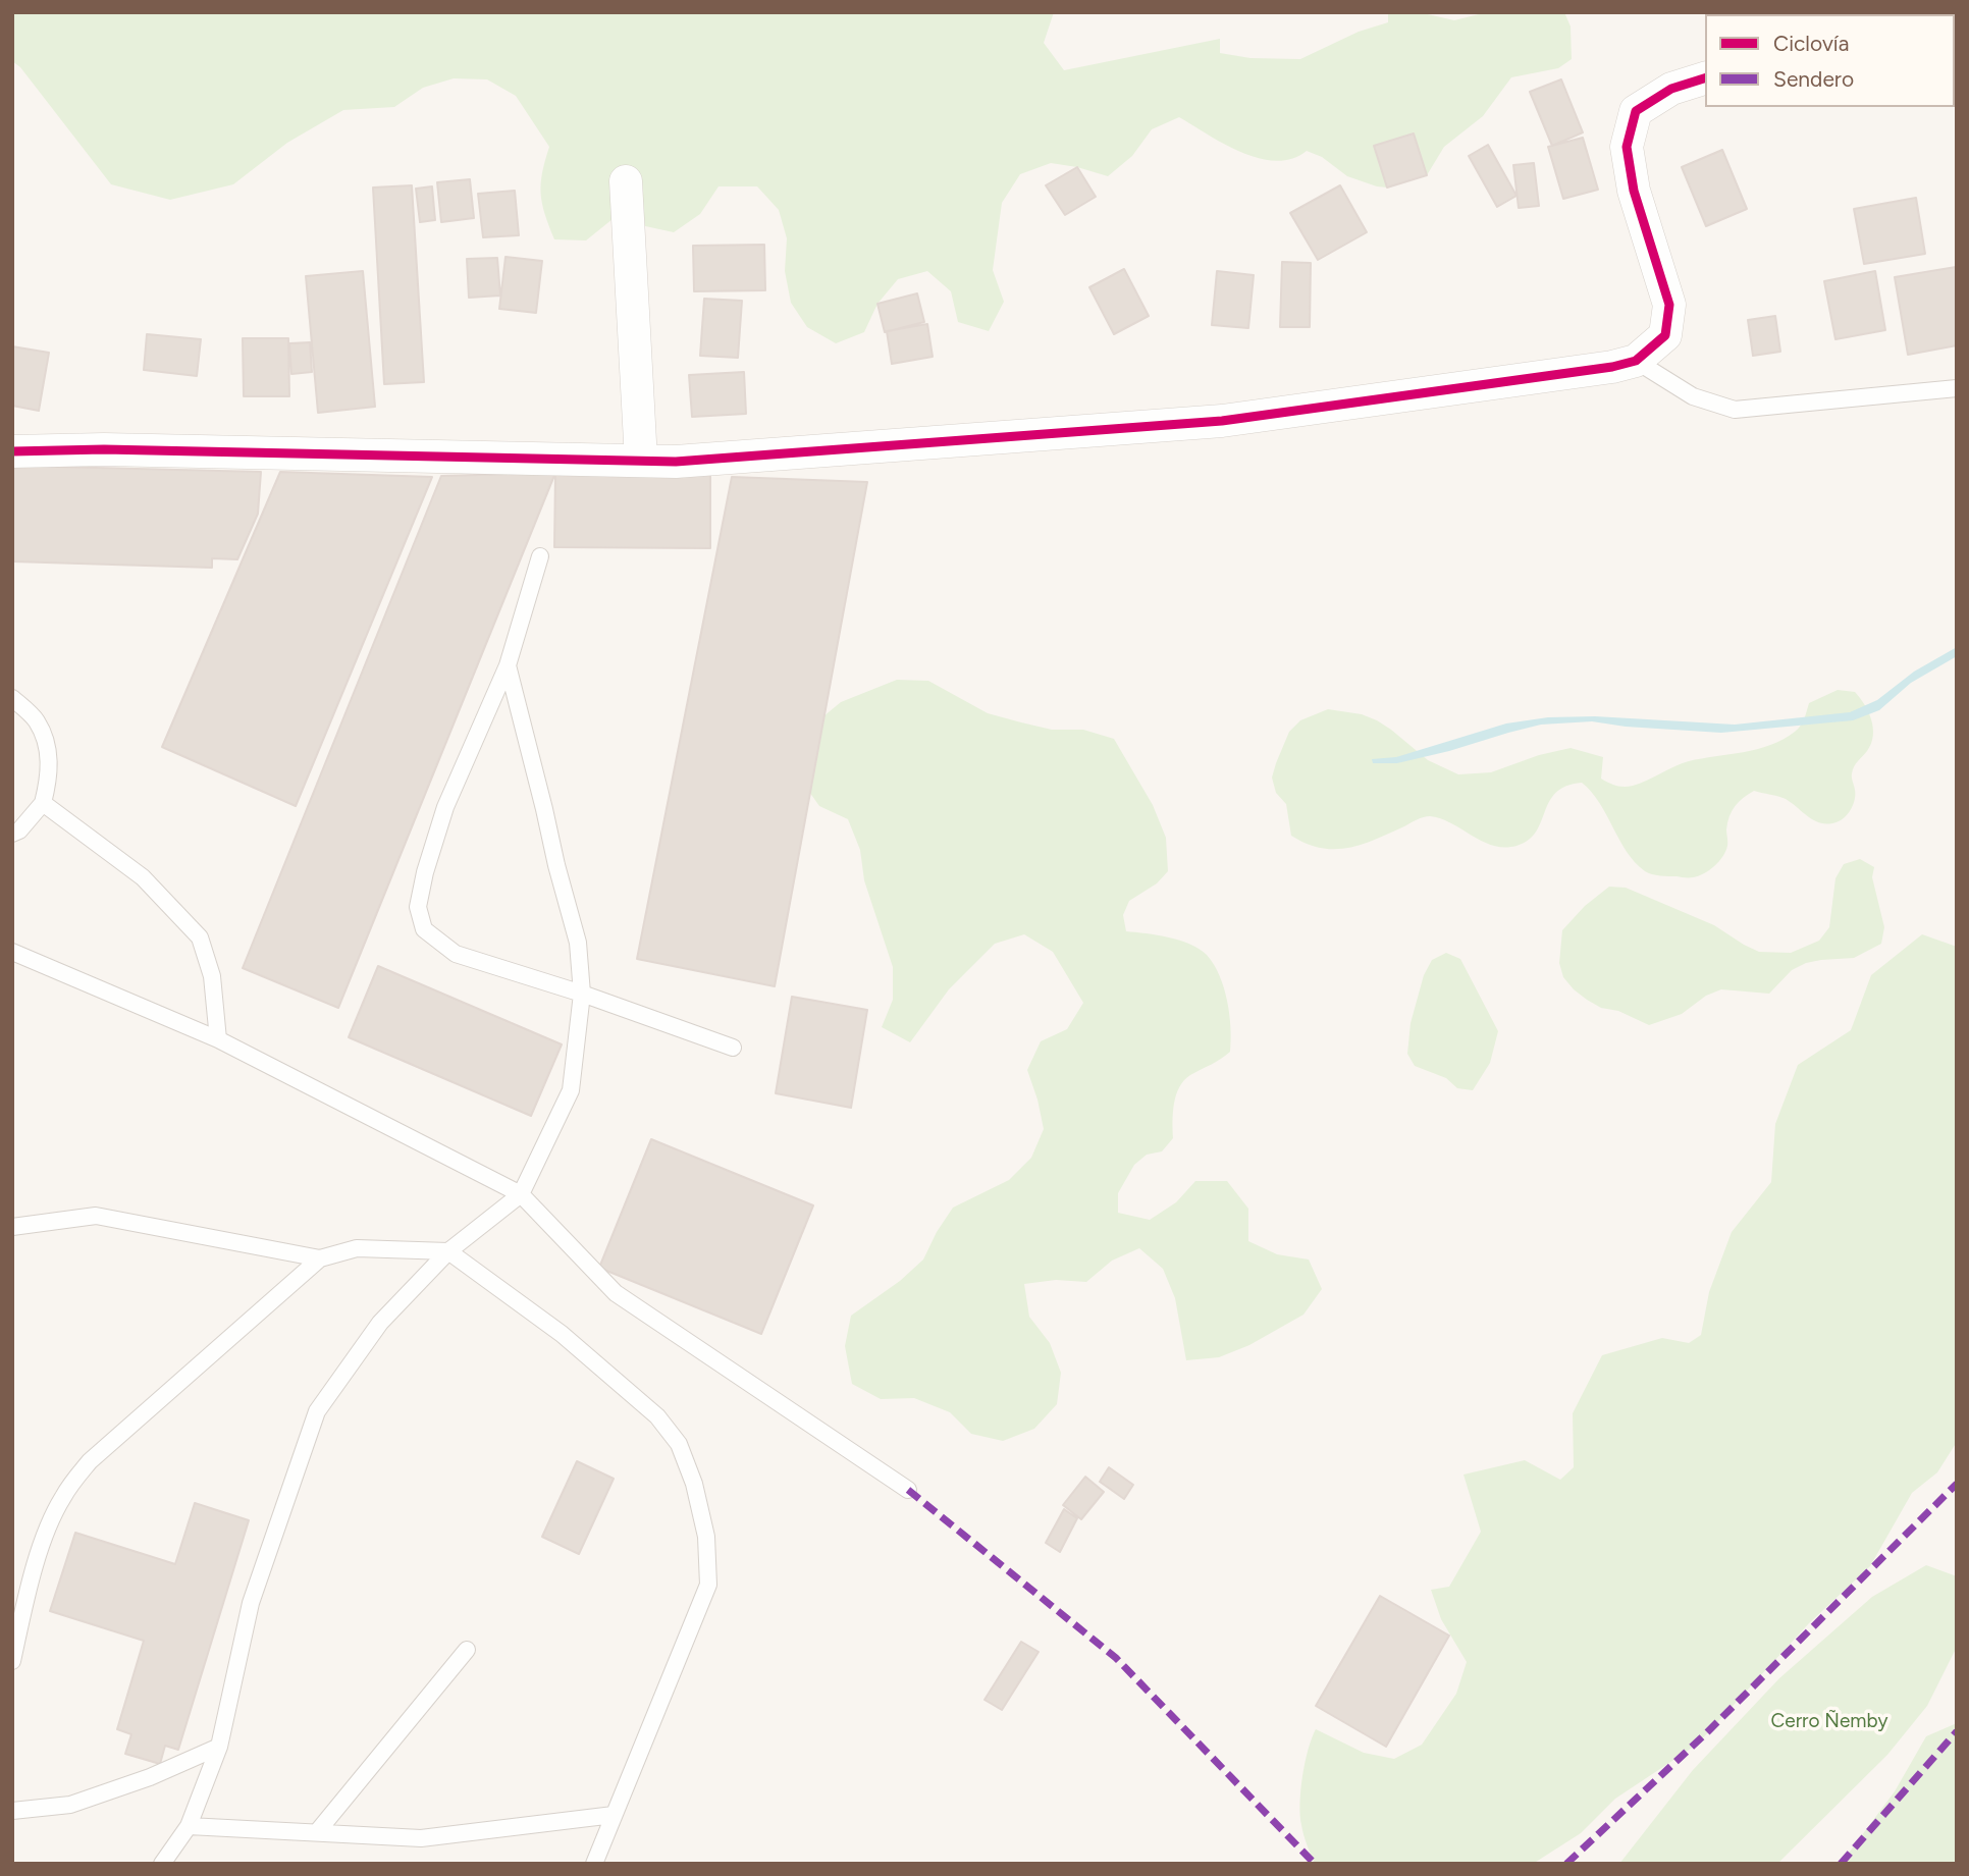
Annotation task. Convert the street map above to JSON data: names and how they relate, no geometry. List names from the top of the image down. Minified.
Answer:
{"parks":["Cerro Ñemby"],"legend":["Ciclovía","Sendero"]}
